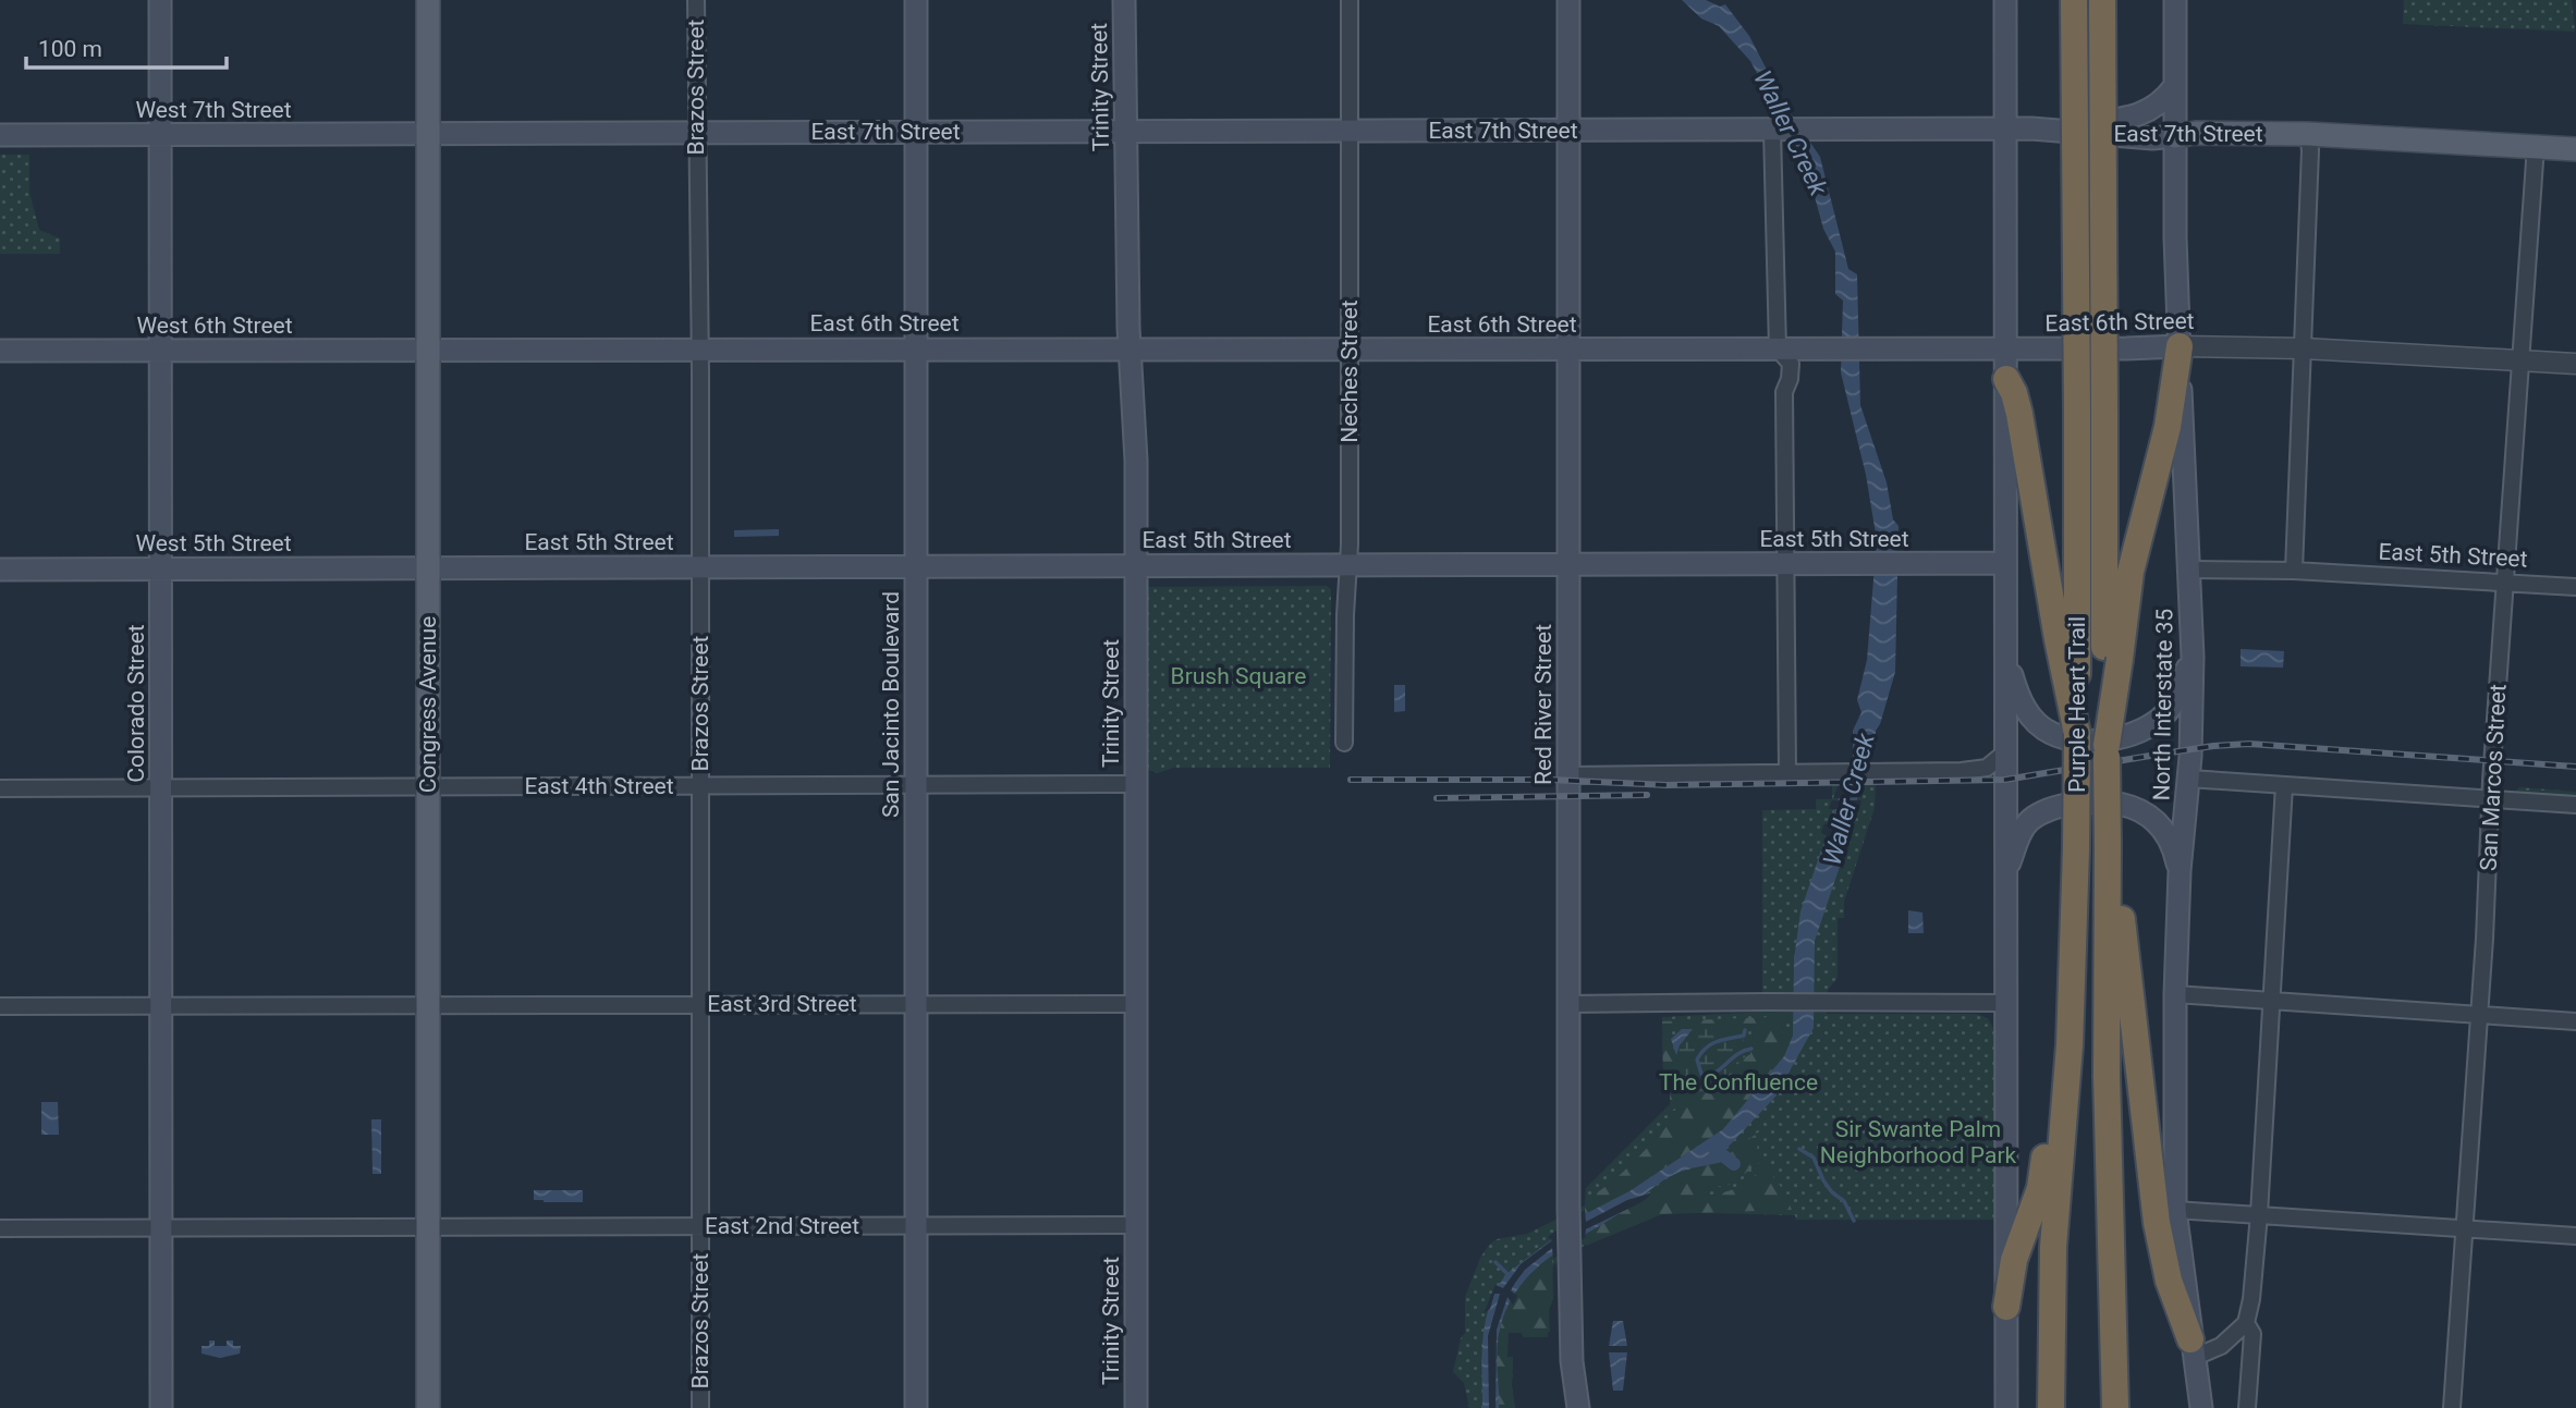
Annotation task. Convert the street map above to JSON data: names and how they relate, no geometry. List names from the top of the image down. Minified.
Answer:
{"streets":{"highway":["Purple Heart Trail"],"main road":["Trinity Street","West 7th Street","East 7th Street","East 6th Street","West 6th Street","East 5th Street","West 5th Street","Colorado Street","Congress Avenue","San Jacinto Boulevard","Red River Street","North Interstate 35"],"street":["Brazos Street","Neches Street","San Marcos Street","East 4th Street","East 3rd Street","East 2nd Street"]},"crossings":[["Brazos Street","East 7th Street"],["Brazos Street","East 6th Street"],["Brazos Street","East 5th Street"],["Brazos Street","East 4th Street"],["Brazos Street","East 3rd Street"],["Brazos Street","East 2nd Street"],["Trinity Street","East 7th Street"],["Trinity Street","East 6th Street"],["Trinity Street","East 5th Street"],["Trinity Street","East 4th Street"],["Trinity Street","East 3rd Street"],["Trinity Street","East 2nd Street"],["West 7th Street","East 7th Street"],["West 7th Street","Colorado Street"],["West 7th Street","Congress Avenue"],["East 7th Street","Neches Street"],["East 7th Street","Congress Avenue"],["East 7th Street","San Jacinto Boulevard"],["East 7th Street","Red River Street"],["East 7th Street","North Interstate 35"],["East 7th Street","San Marcos Street"],["East 6th Street","West 6th Street"],["East 6th Street","Neches Street"],["East 6th Street","Congress Avenue"],["East 6th Street","San Jacinto Boulevard"],["East 6th Street","Red River Street"],["East 6th Street","North Interstate 35"],["East 6th Street","San Marcos Street"],["West 6th Street","Colorado Street"],["West 6th Street","Congress Avenue"],["Neches Street","East 5th Street"],["East 5th Street","West 5th Street"],["East 5th Street","Congress Avenue"],["East 5th Street","San Jacinto Boulevard"],["East 5th Street","Red River Street"],["East 5th Street","North Interstate 35"],["East 5th Street","San Marcos Street"],["West 5th Street","Colorado Street"],["West 5th Street","Congress Avenue"],["Colorado Street","East 4th Street"],["Colorado Street","East 3rd Street"],["Colorado Street","East 2nd Street"],["Congress Avenue","East 4th Street"],["Congress Avenue","East 3rd Street"],["Congress Avenue","East 2nd Street"],["San Jacinto Boulevard","East 4th Street"],["San Jacinto Boulevard","East 3rd Street"],["San Jacinto Boulevard","East 2nd Street"]],"water":["Waller Creek"],"parks":["Brush Square","The Confluence","Sir Swante Palm Neighborhood Park"],"scale_bar":"100 m"}
